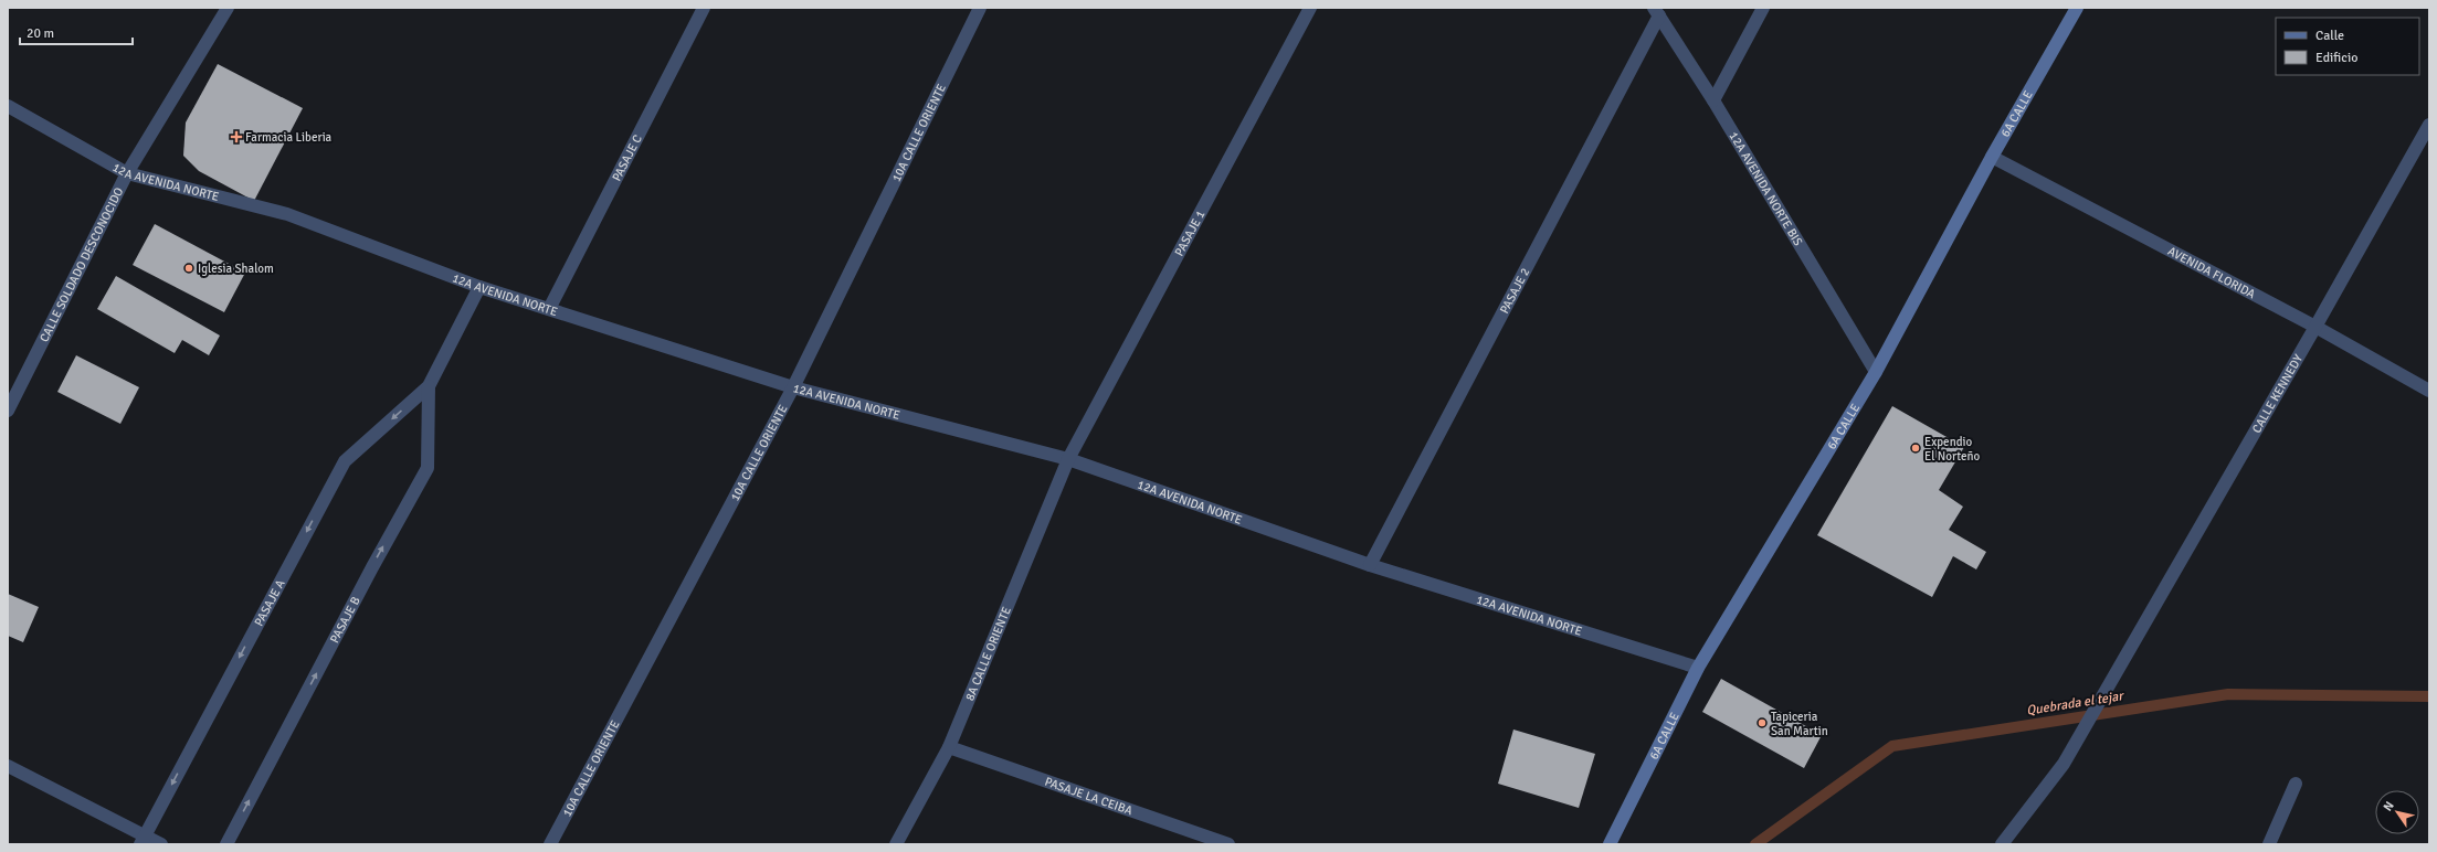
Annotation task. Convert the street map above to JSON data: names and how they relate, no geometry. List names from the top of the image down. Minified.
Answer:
{"streets":{"street":["6A CALLE","10A CALLE ORIENTE","PASAJE C","12A AVENIDA NORTE","12A AVENIDA NORTE BIS","PASAJE 1","CALLE SOLDADO DESCONOCIDO","AVENIDA FLORIDA","PASAJE 2","CALLE KENNEDY","PASAJE A","PASAJE B","8A CALLE ORIENTE","PASAJE LA CEIBA"]},"crossings":[["6A CALLE","12A AVENIDA NORTE"],["6A CALLE","12A AVENIDA NORTE BIS"],["6A CALLE","AVENIDA FLORIDA"],["10A CALLE ORIENTE","12A AVENIDA NORTE"],["PASAJE C","12A AVENIDA NORTE"],["12A AVENIDA NORTE","PASAJE 1"],["12A AVENIDA NORTE","CALLE SOLDADO DESCONOCIDO"],["12A AVENIDA NORTE","PASAJE 2"],["12A AVENIDA NORTE","8A CALLE ORIENTE"],["12A AVENIDA NORTE BIS","PASAJE 2"],["PASAJE 1","8A CALLE ORIENTE"],["AVENIDA FLORIDA","CALLE KENNEDY"],["PASAJE A","PASAJE B"],["8A CALLE ORIENTE","PASAJE LA CEIBA"]],"one_way":["PASAJE A","PASAJE B"],"water":["Quebrada el tejar"],"places":{"health":["Farmacia Liberia"],"other":["Iglesia Shalom","Expendio El Norteño","Tapiceria San Martin"]},"legend":["Calle","Edificio"],"scale_bar":"20 m","north":"top left"}
